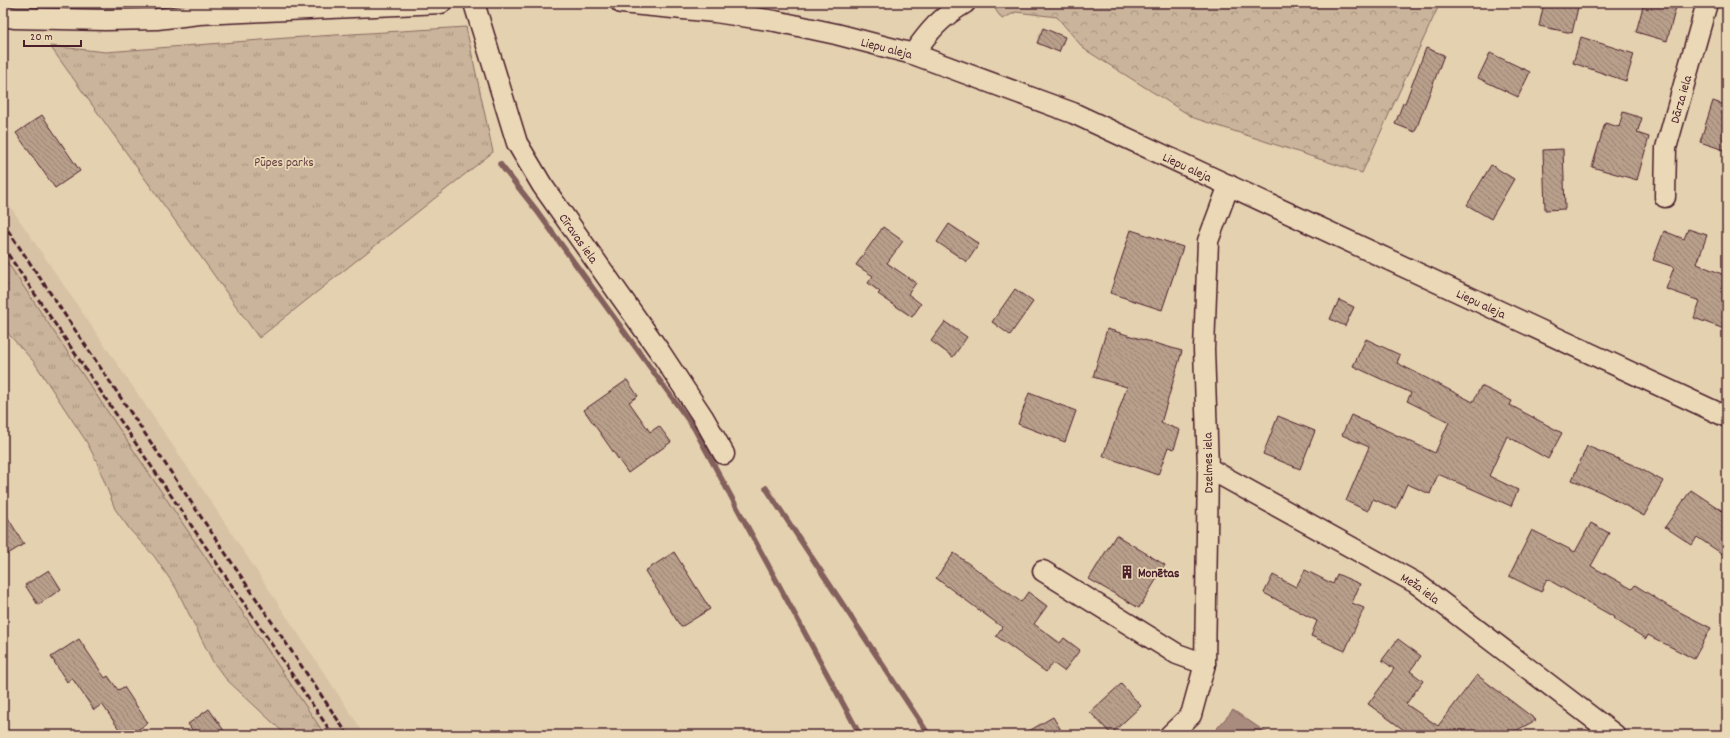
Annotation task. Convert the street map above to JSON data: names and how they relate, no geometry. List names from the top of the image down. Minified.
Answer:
{"streets":{"street":["Liepu aleja","Dārza iela","Cīravas iela","Dzelmes iela","Meža iela"]},"crossings":[["Liepu aleja","Dzelmes iela"],["Dzelmes iela","Meža iela"]],"parks":["Pūpes parks"],"places":{"building":["Monētas"]},"scale_bar":"20 m"}
